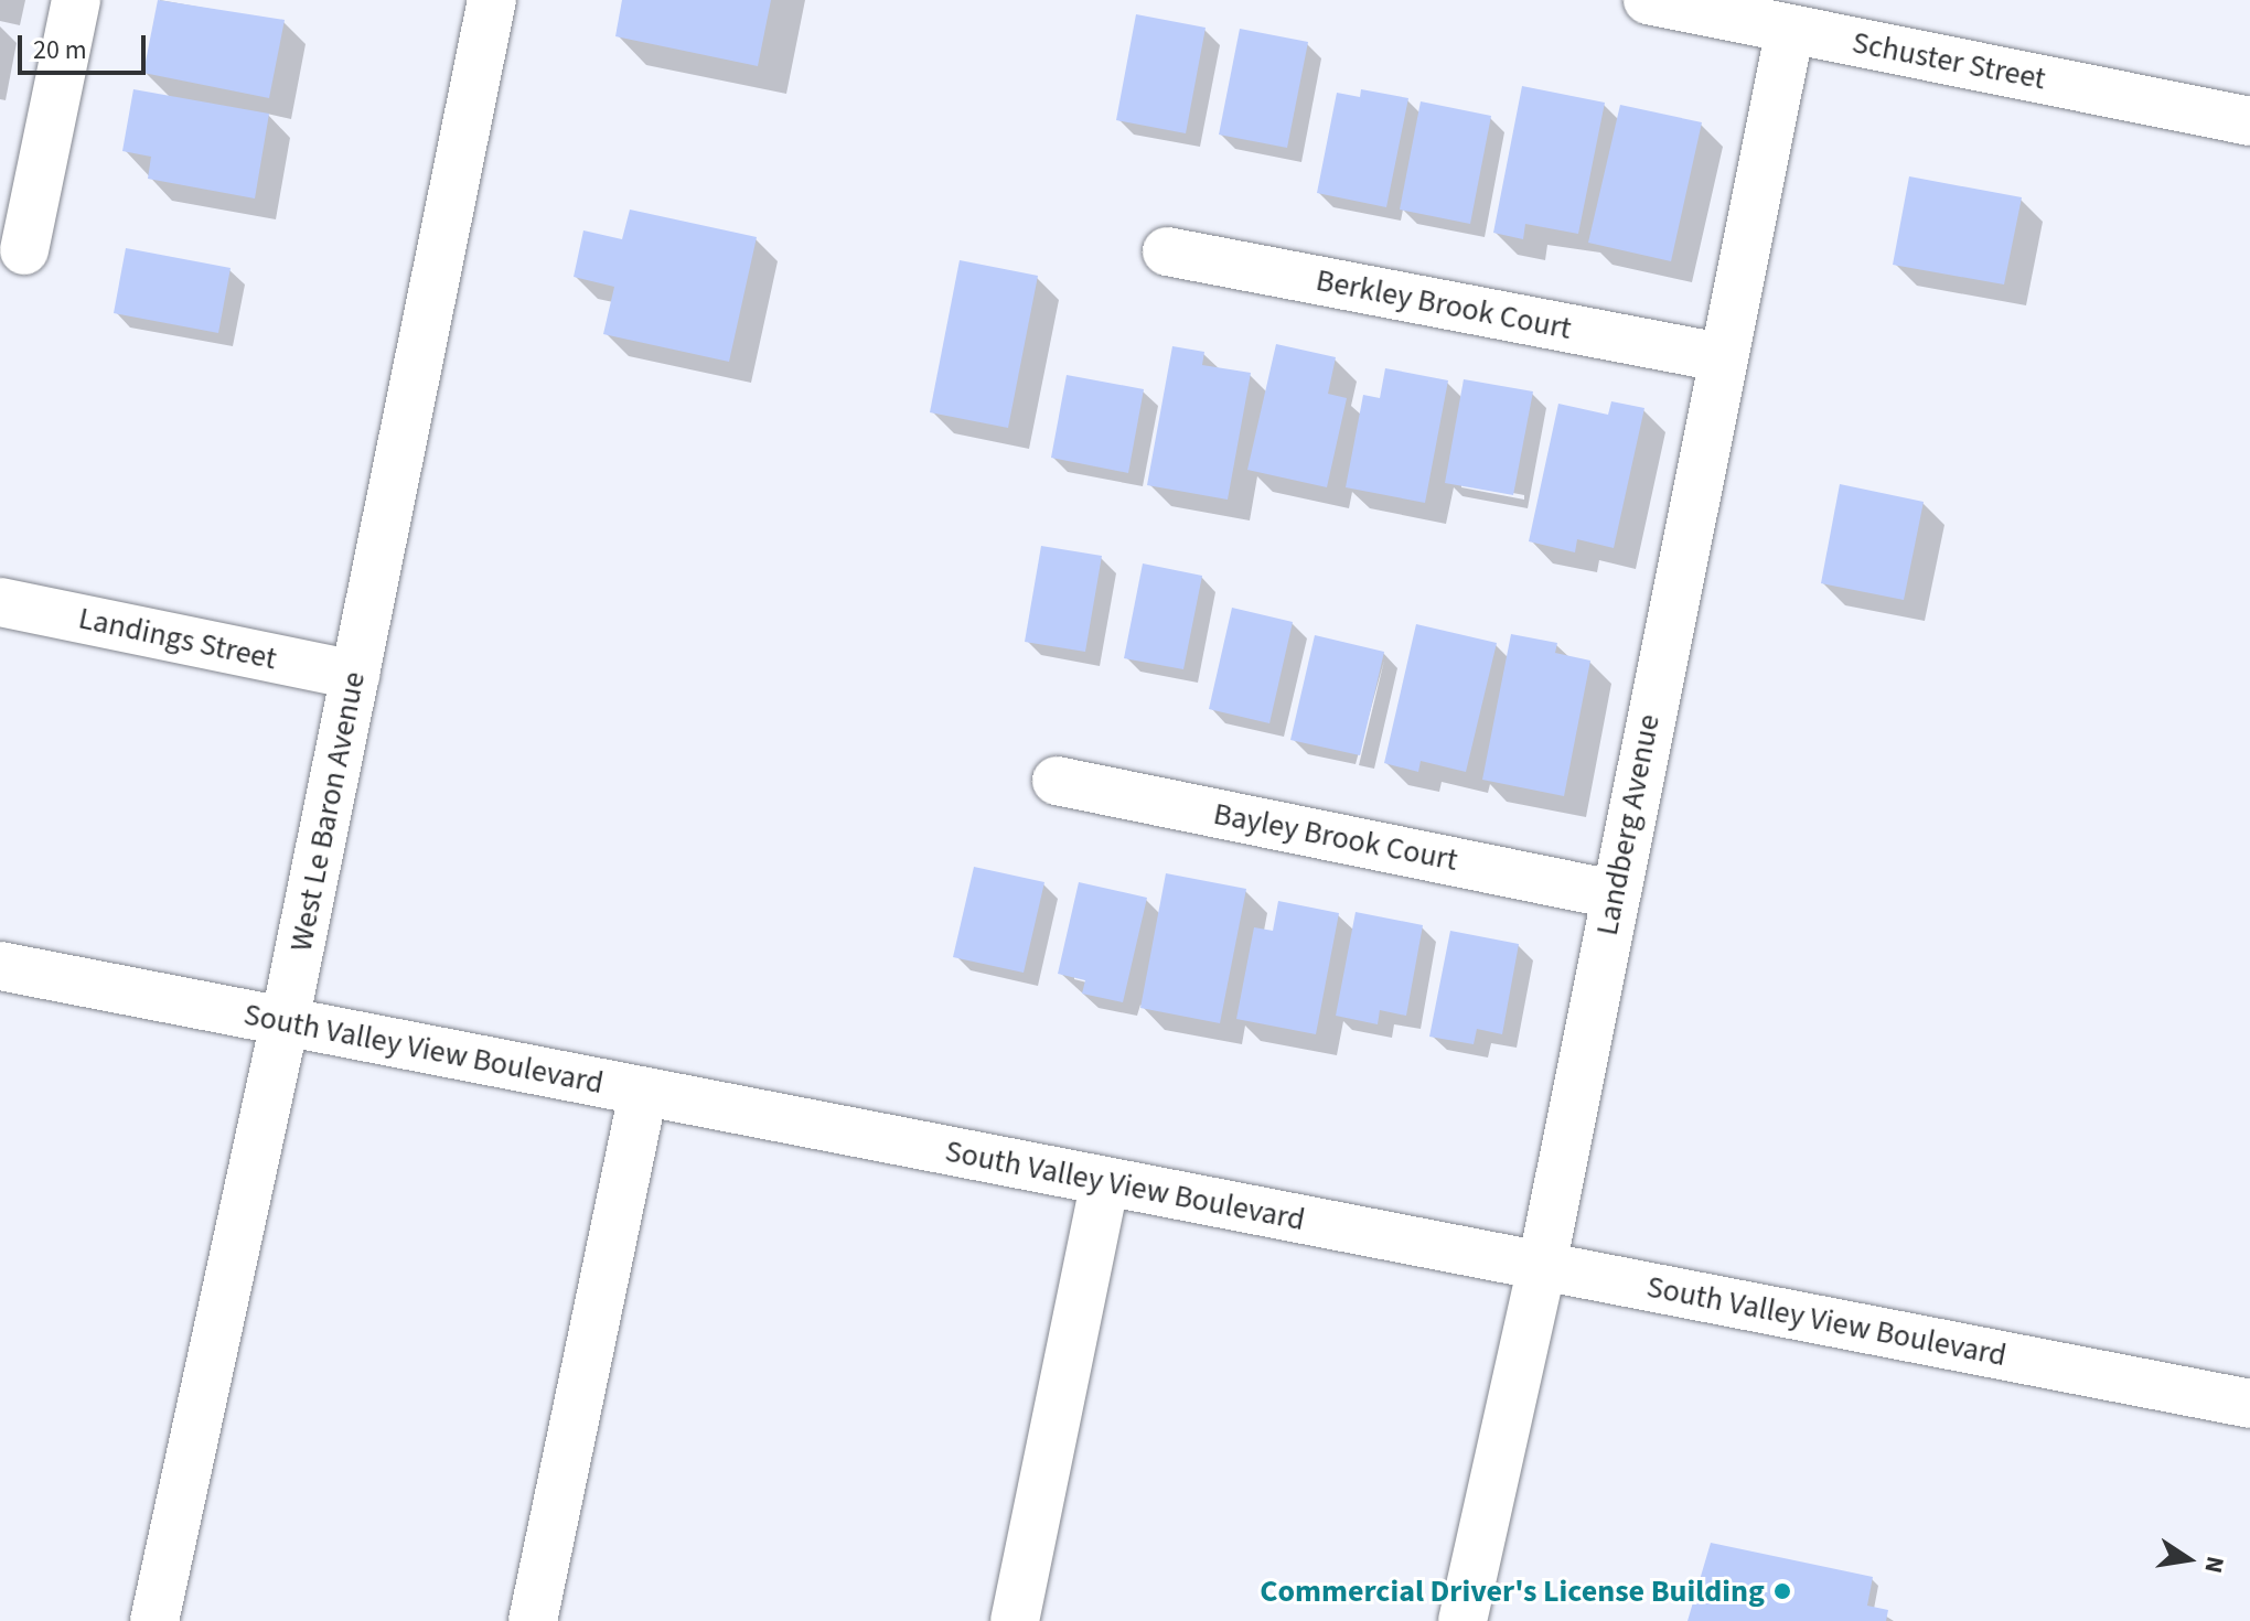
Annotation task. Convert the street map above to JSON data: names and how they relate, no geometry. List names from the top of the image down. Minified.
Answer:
{"streets":{"street":["Schuster Street","Berkley Brook Court","Landings Street","West Le Baron Avenue","Landberg Avenue","Bayley Brook Court","South Valley View Boulevard"]},"crossings":[["Schuster Street","Landberg Avenue"],["Berkley Brook Court","Landberg Avenue"],["Landings Street","West Le Baron Avenue"],["West Le Baron Avenue","South Valley View Boulevard"],["Landberg Avenue","Bayley Brook Court"],["Landberg Avenue","South Valley View Boulevard"]],"places":["Commercial Driver's License Building"],"scale_bar":"20 m","north":"right"}
